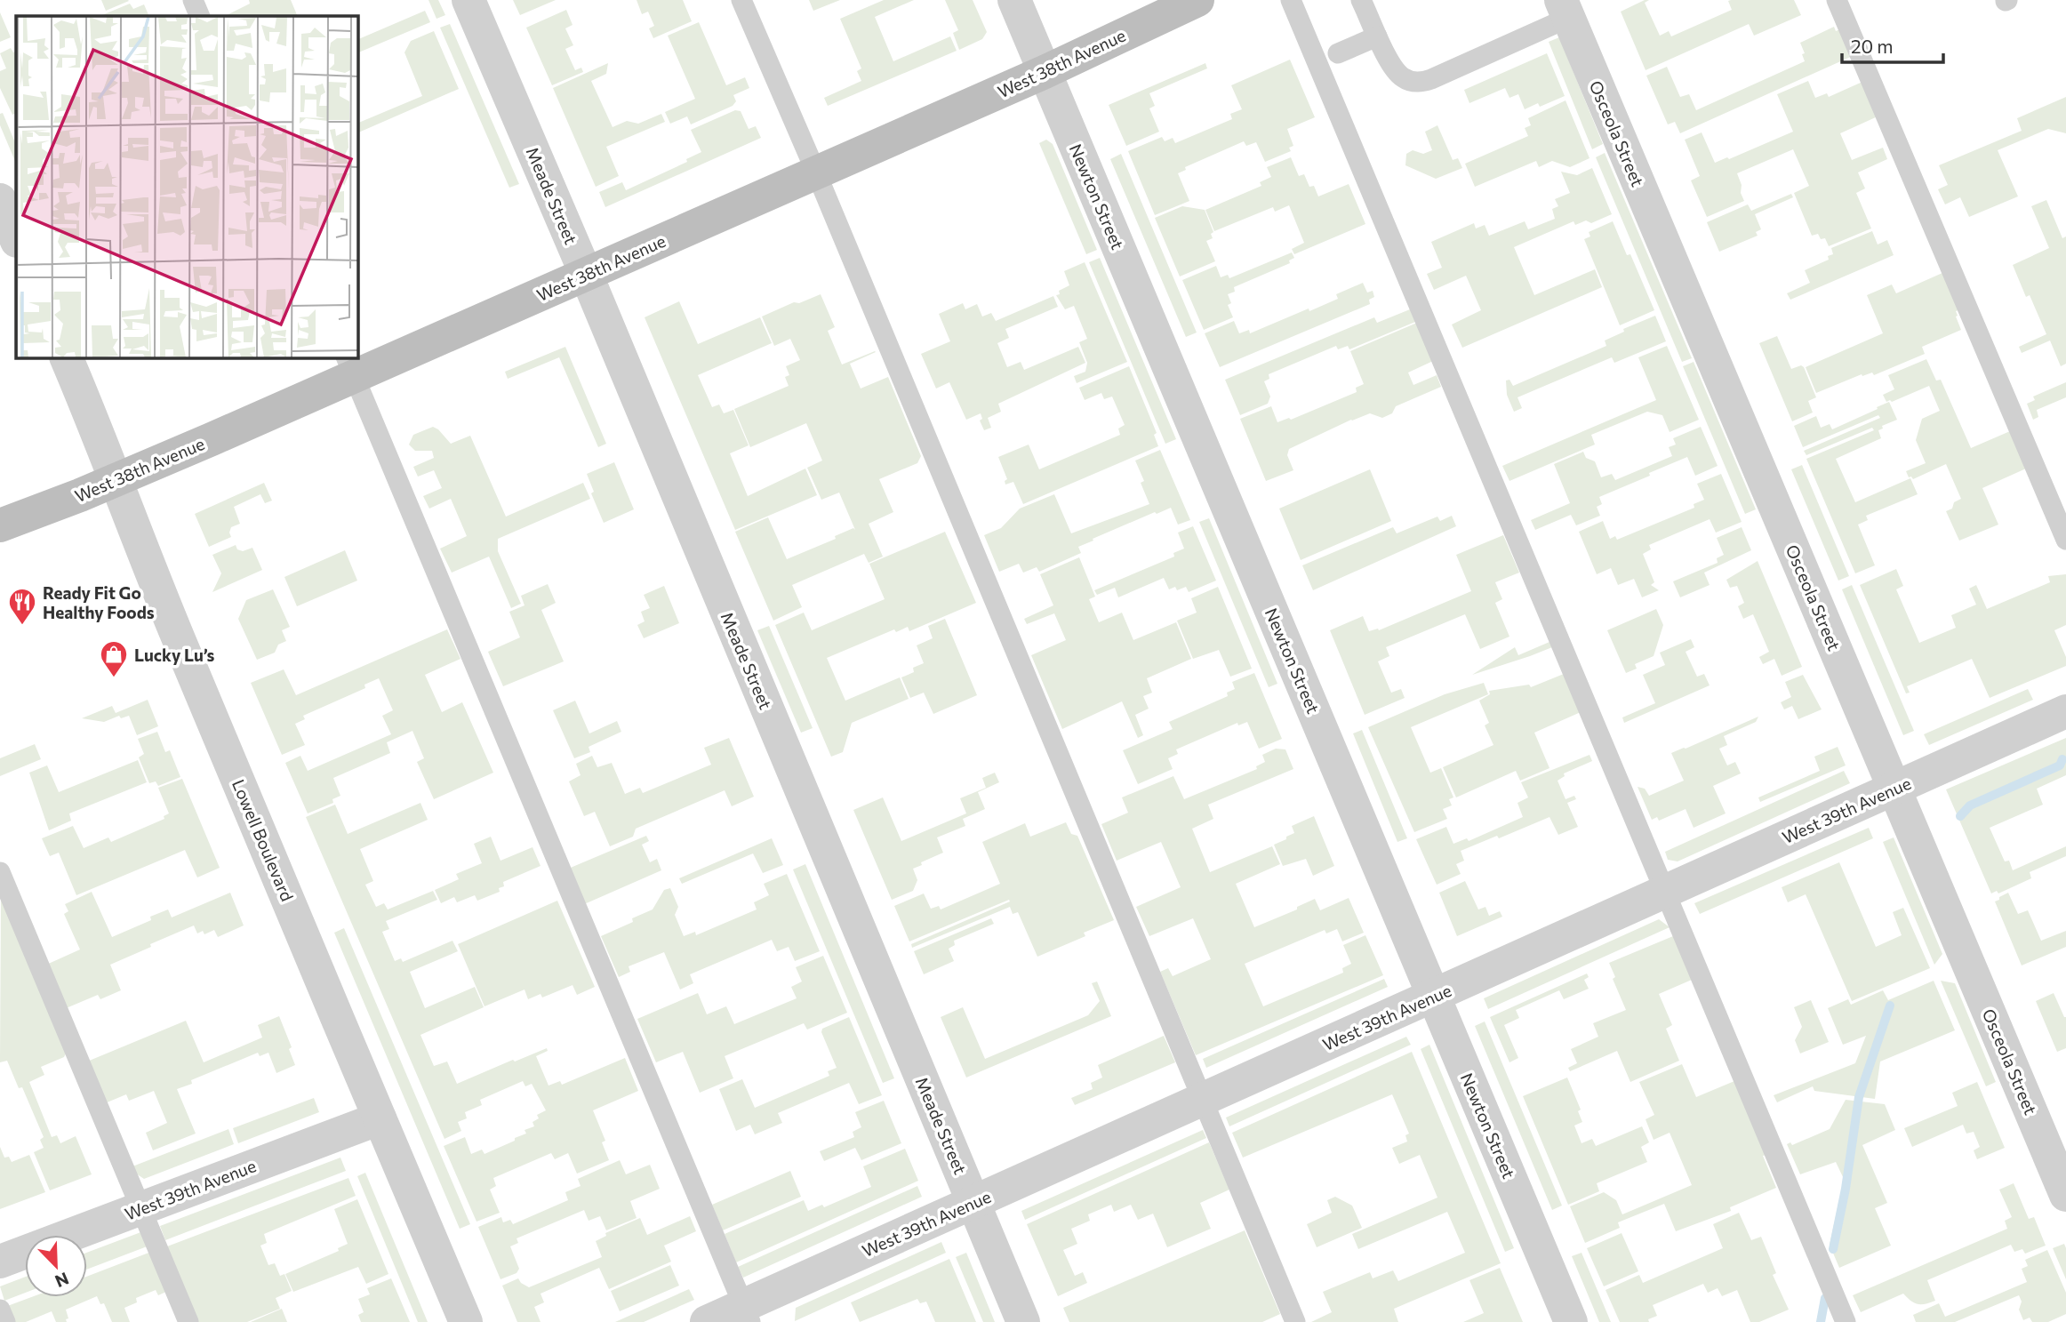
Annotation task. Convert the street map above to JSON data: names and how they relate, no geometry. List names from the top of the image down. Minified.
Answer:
{"streets":{"main road":["West 38th Avenue"],"street":["Osceola Street","Meade Street","Newton Street","West 39th Avenue","Lowell Boulevard"]},"crossings":[["West 38th Avenue","Meade Street"],["West 38th Avenue","Newton Street"],["West 38th Avenue","Lowell Boulevard"],["Osceola Street","West 39th Avenue"],["Meade Street","West 39th Avenue"],["Newton Street","West 39th Avenue"],["West 39th Avenue","Lowell Boulevard"]],"places":{"restaurant":["Ready Fit Go Healthy Foods"],"shop":["Lucky Lu’s"]},"scale_bar":"20 m","north":"bottom right"}
